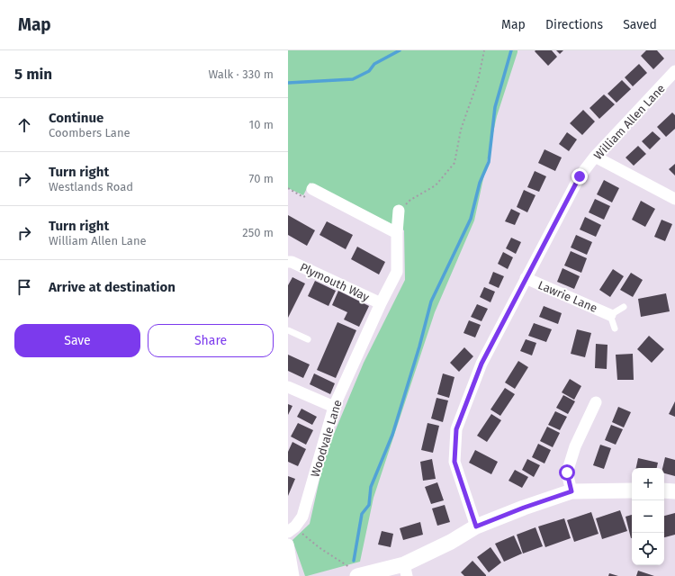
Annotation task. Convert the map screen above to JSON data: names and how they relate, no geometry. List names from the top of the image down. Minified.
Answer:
{"streets":{"street":["William Allen Lane","Plymouth Way","Lawrie Lane","Woodvale Lane"]},"crossings":[["William Allen Lane","Lawrie Lane"],["Plymouth Way","Woodvale Lane"]],"page":{"header":"Map","nav":["Map","Directions","Saved"],"heading":["5 min","Walk · 330 m"],"list":[["Continue","Coombers Lane","10 m"],["Turn right","Westlands Road","70 m"],["Turn right","William Allen Lane","250 m"],"Arrive at destination"],"buttons":["Save","Share"],"map_buttons":["+","−"]}}
